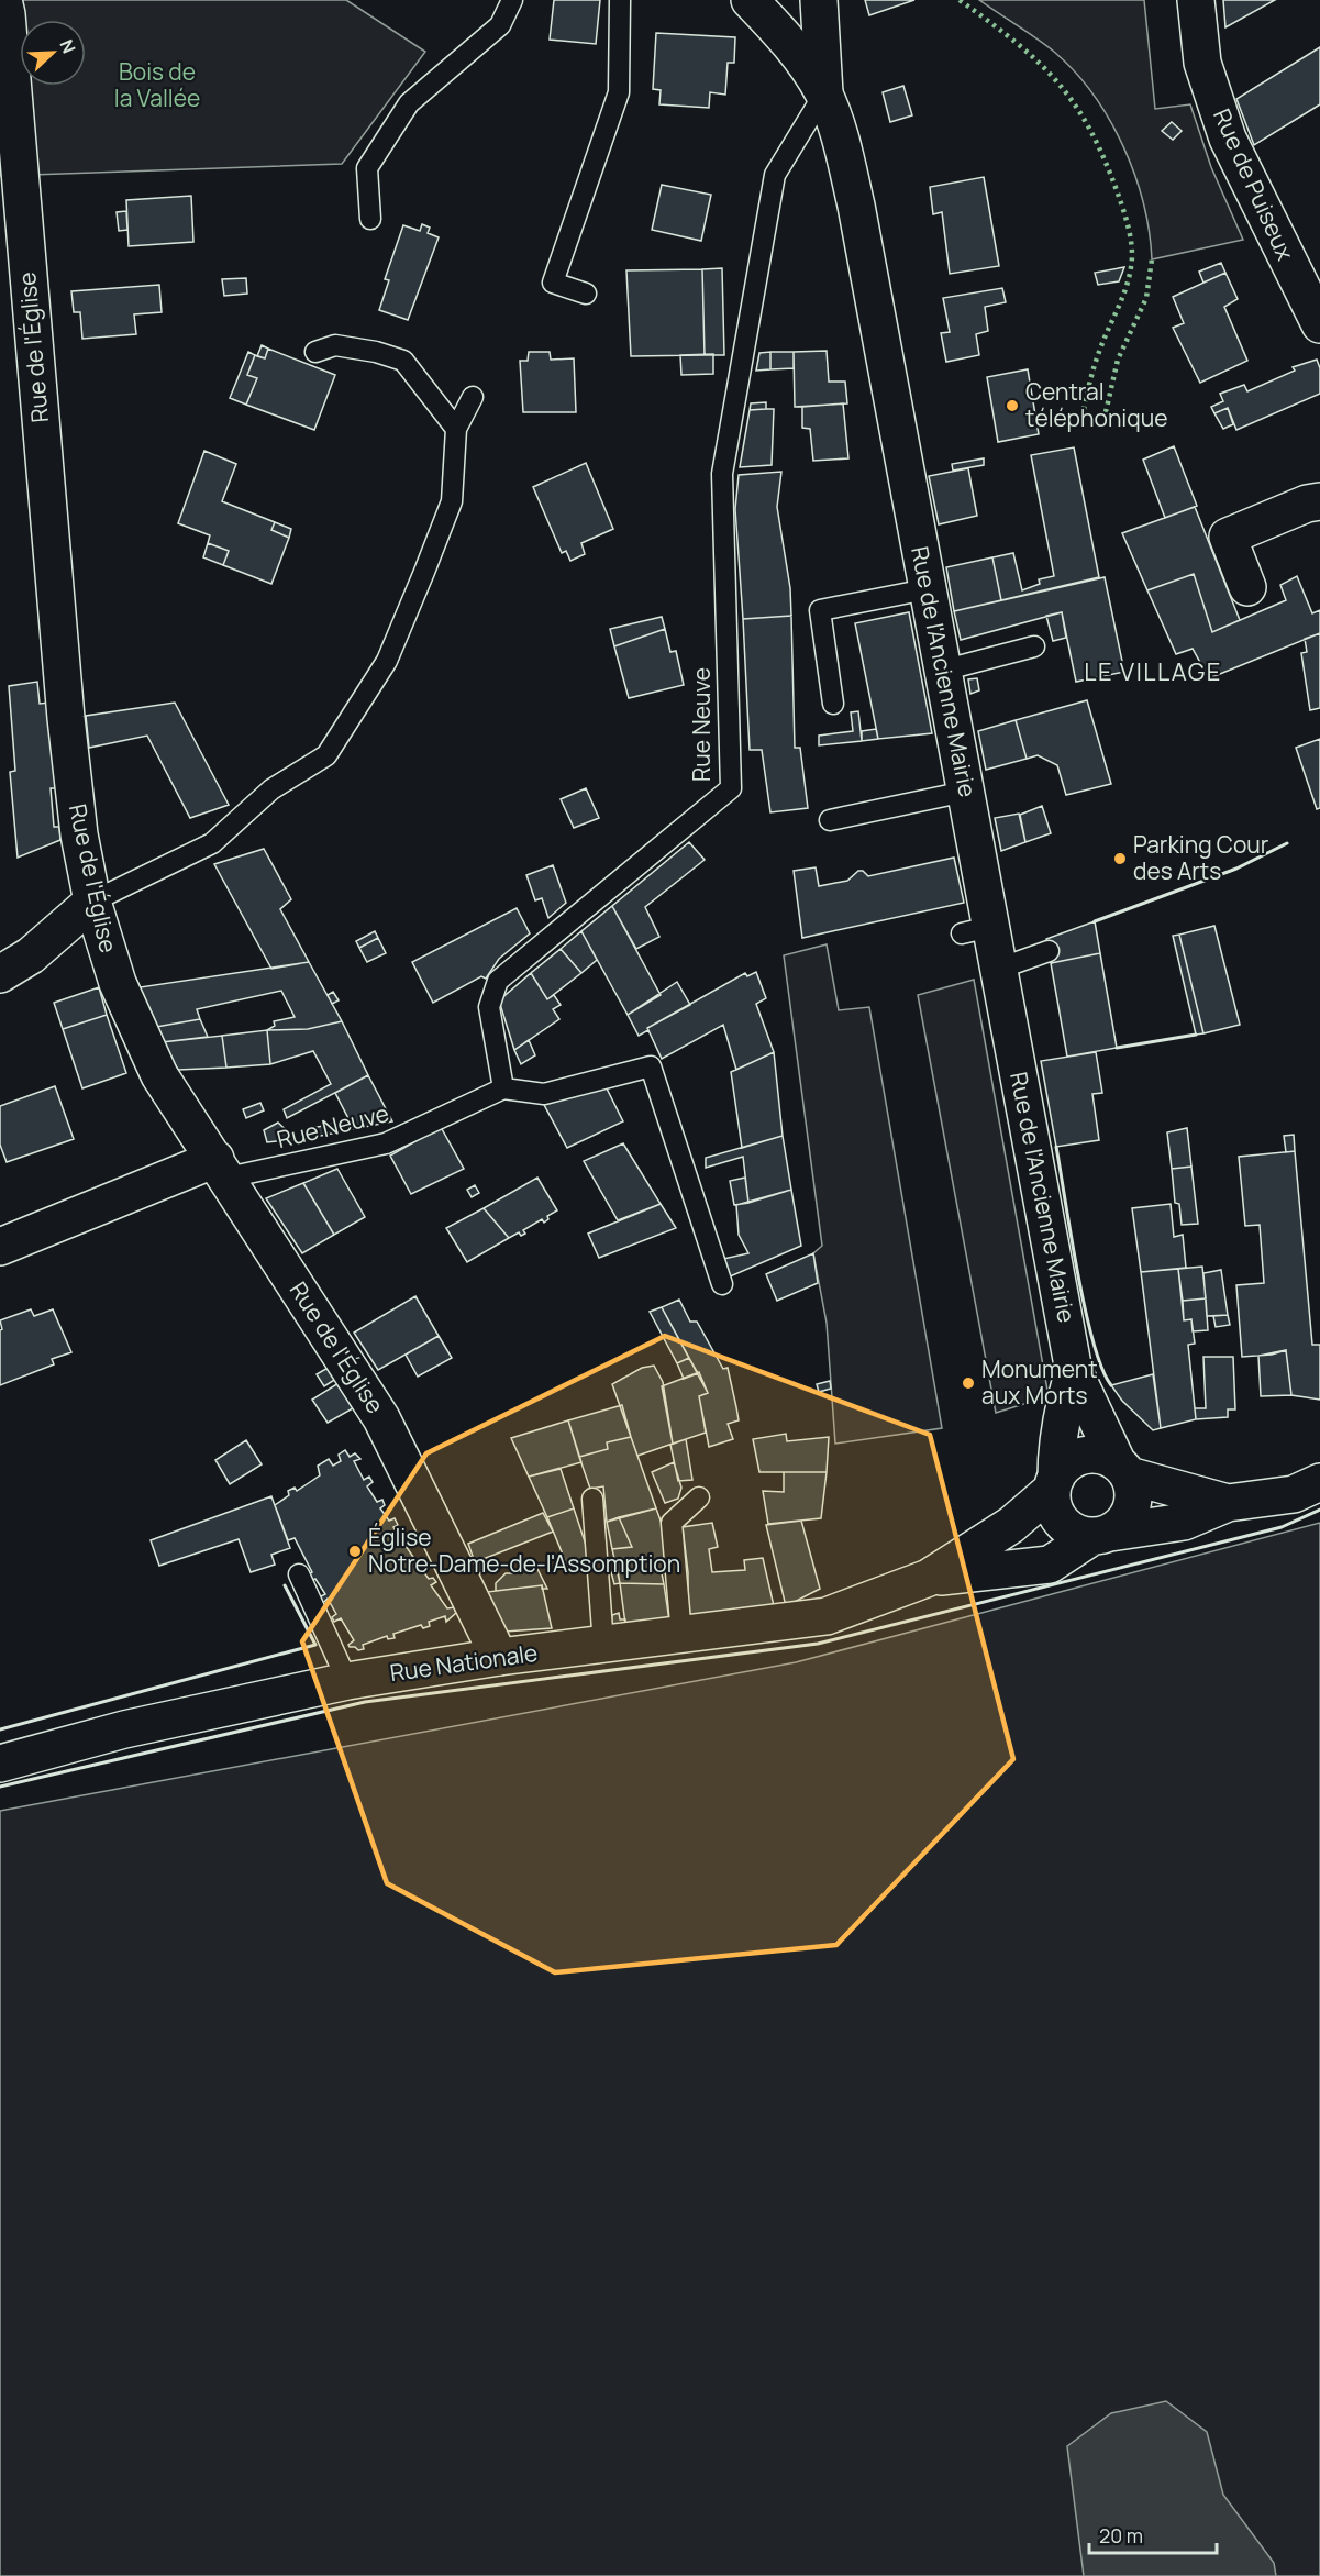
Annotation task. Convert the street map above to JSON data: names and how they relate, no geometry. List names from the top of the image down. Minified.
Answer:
{"streets":{"street":["Rue de Puiseux","Rue de l'Église","Rue de l'Ancienne Mairie","Rue Nationale"],"lane":["Rue Neuve"]},"crossings":[["Rue de l'Église","Rue Neuve"],["Rue de l'Église","Rue Nationale"],["Rue de l'Ancienne Mairie","Rue Neuve"],["Rue de l'Ancienne Mairie","Rue Nationale"]],"districts":["LE VILLAGE"],"parks":["Bois de la Vallée"],"places":["Central téléphonique","Parking Cour des Arts","Monument aux Morts","Église Notre-Dame-de-l'Assomption"],"scale_bar":"20 m","north":"top right"}
